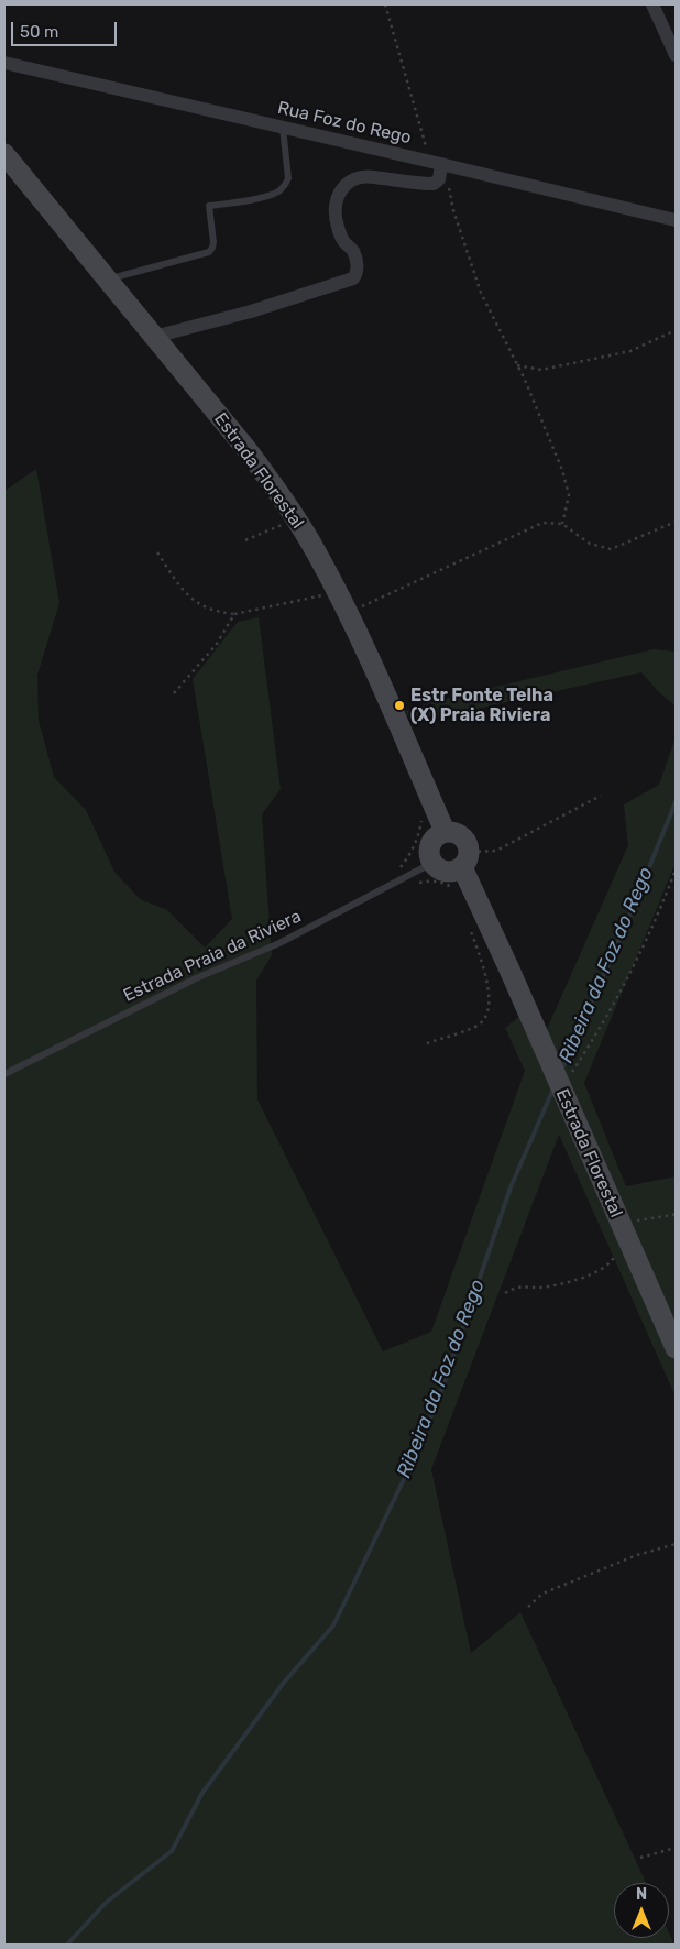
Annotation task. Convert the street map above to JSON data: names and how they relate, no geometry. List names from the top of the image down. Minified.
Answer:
{"streets":{"main road":["Estrada Florestal"],"street":["Rua Foz do Rego"],"lane":["Estrada Praia da Riviera"]},"crossings":[["Estrada Florestal","Estrada Praia da Riviera"]],"water":["Ribeira da Foz do Rego"],"places":["Estr Fonte Telha (X) Praia Riviera"],"scale_bar":"50 m","north":"top"}
